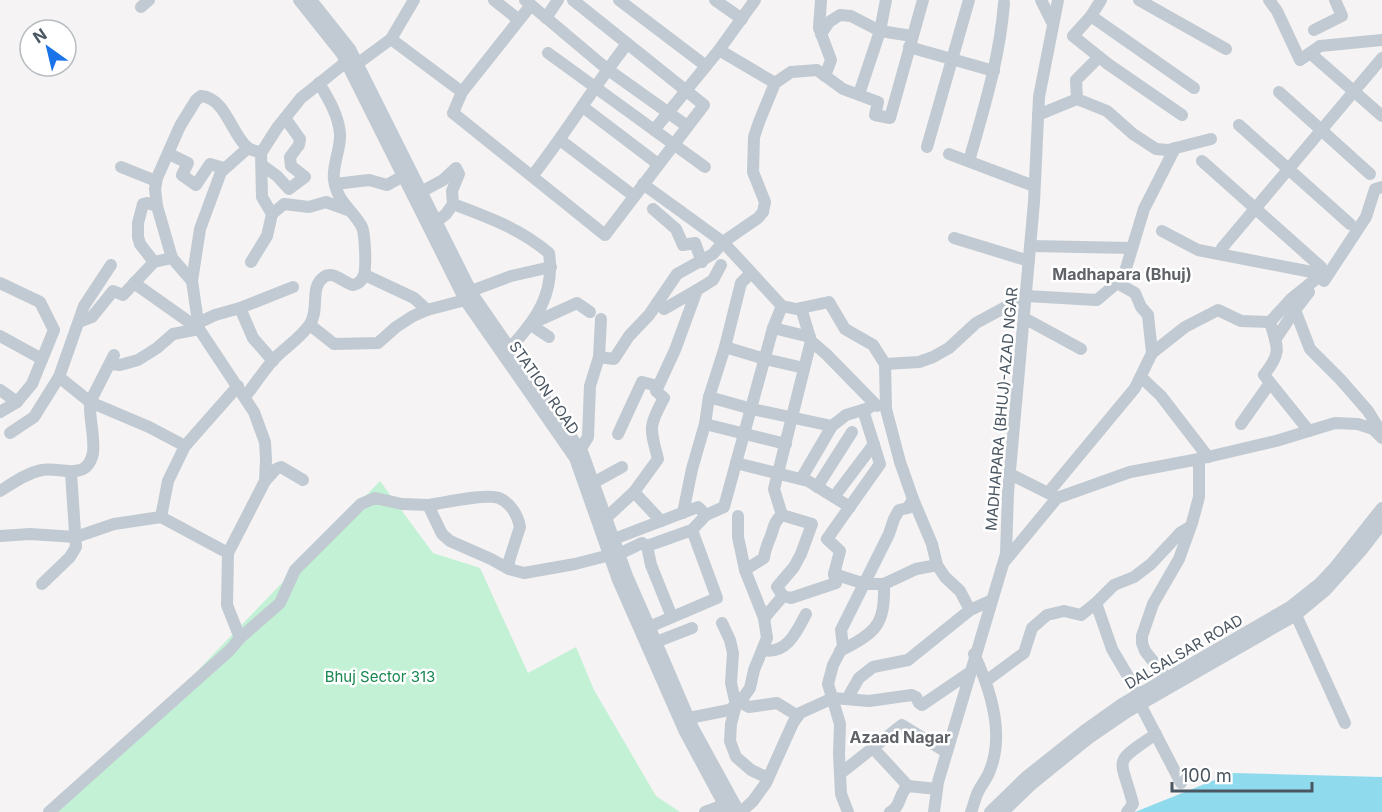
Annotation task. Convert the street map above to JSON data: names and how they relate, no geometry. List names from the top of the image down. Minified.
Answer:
{"streets":{"street":["STATION ROAD","MADHAPARA (BHUJ)-AZAD NGAR","DALSALSAR ROAD"]},"districts":["Madhapara (Bhuj)","Azaad Nagar"],"parks":["Bhuj Sector 313"],"scale_bar":"100 m","north":"top left"}
